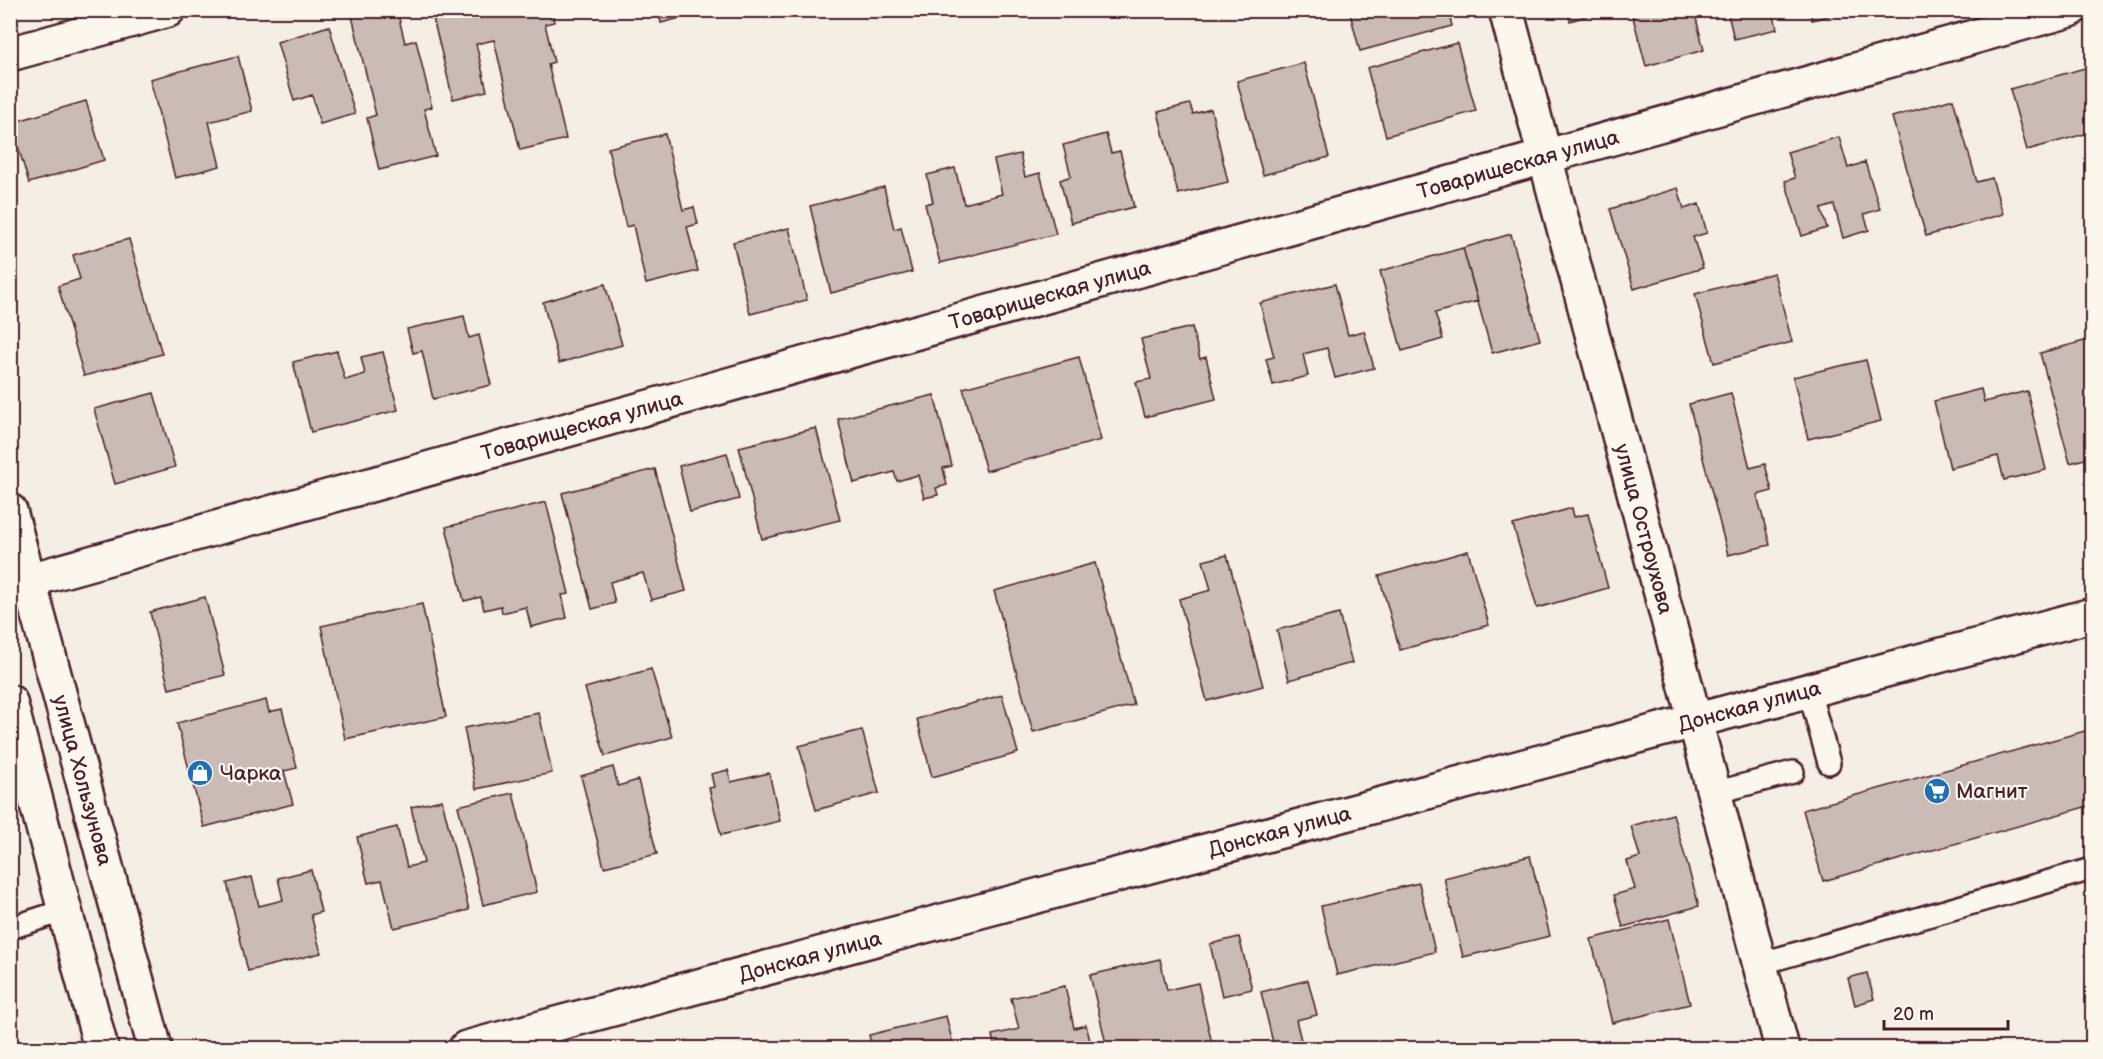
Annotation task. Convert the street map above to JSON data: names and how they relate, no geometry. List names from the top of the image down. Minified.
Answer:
{"streets":{"street":["Товарищеская улица","улица Остроухова","Донская улица","улица Хользунова"]},"crossings":[["Товарищеская улица","улица Остроухова"],["Товарищеская улица","улица Хользунова"],["улица Остроухова","Донская улица"]],"places":{"shop":["Чарка"],"supermarket":["Магнит"]},"scale_bar":"20 m"}
